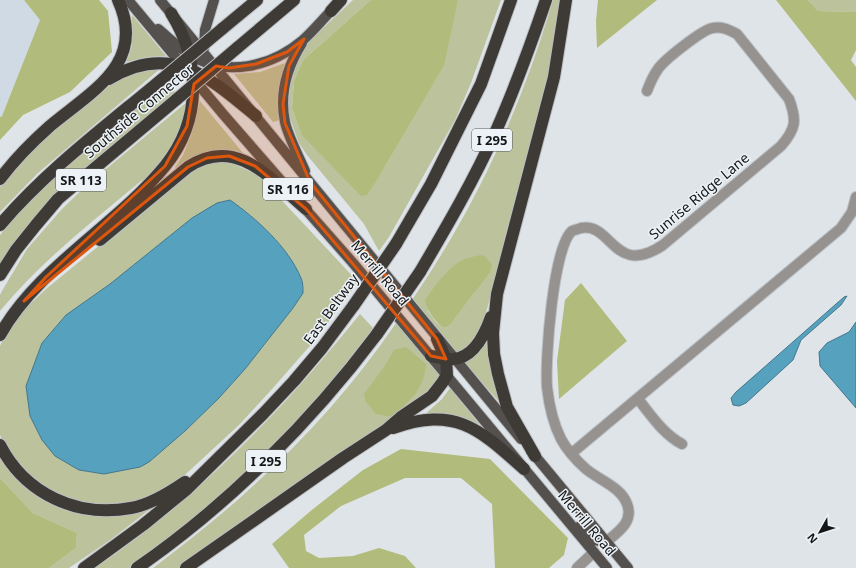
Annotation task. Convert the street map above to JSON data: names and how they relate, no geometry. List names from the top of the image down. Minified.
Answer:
{"streets":{"highway":["Southside Connector","I 295","SR 113","East Beltway"],"main road":["SR 116","Merrill Road"],"street":["Sunrise Ridge Lane"]},"crossings":[["Sunrise Ridge Lane","Merrill Road"]],"north":"bottom left"}
